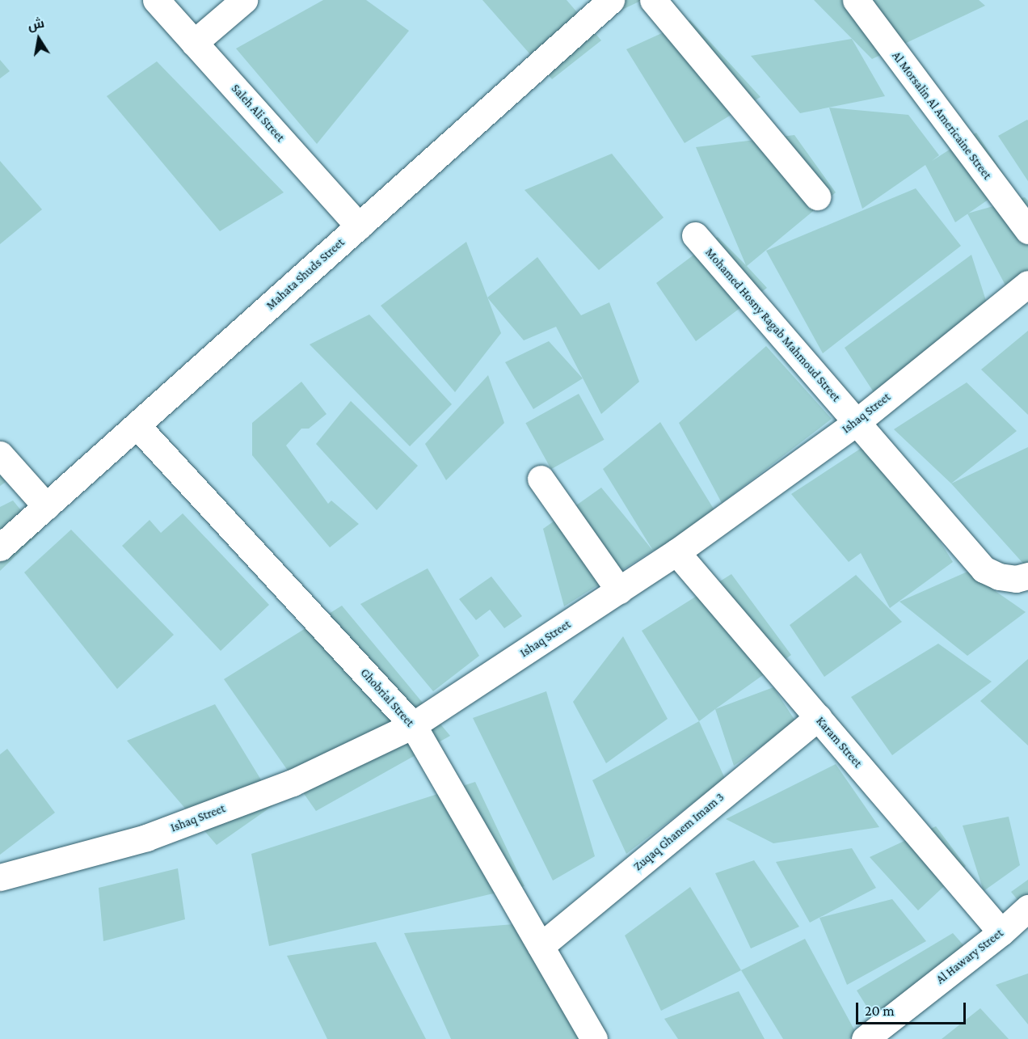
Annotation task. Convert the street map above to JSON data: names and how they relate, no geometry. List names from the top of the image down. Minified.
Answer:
{"streets":{"street":["Saleh Ali Street","Al Morsalin Al Americaine Street","Mahata Shuds Street","Mohamed Hosny Ragab Mahmoud Street","Ishaq Street","Ghobrial Street","Karam Street","Zuqaq Ghanem Imam 3","Al Hawary Street"]},"crossings":[["Saleh Ali Street","Mahata Shuds Street"],["Mahata Shuds Street","Ghobrial Street"],["Mohamed Hosny Ragab Mahmoud Street","Ishaq Street"],["Ishaq Street","Ghobrial Street"],["Ishaq Street","Karam Street"],["Ghobrial Street","Zuqaq Ghanem Imam 3"],["Karam Street","Zuqaq Ghanem Imam 3"],["Karam Street","Al Hawary Street"]],"scale_bar":"20 m","north":"top"}
